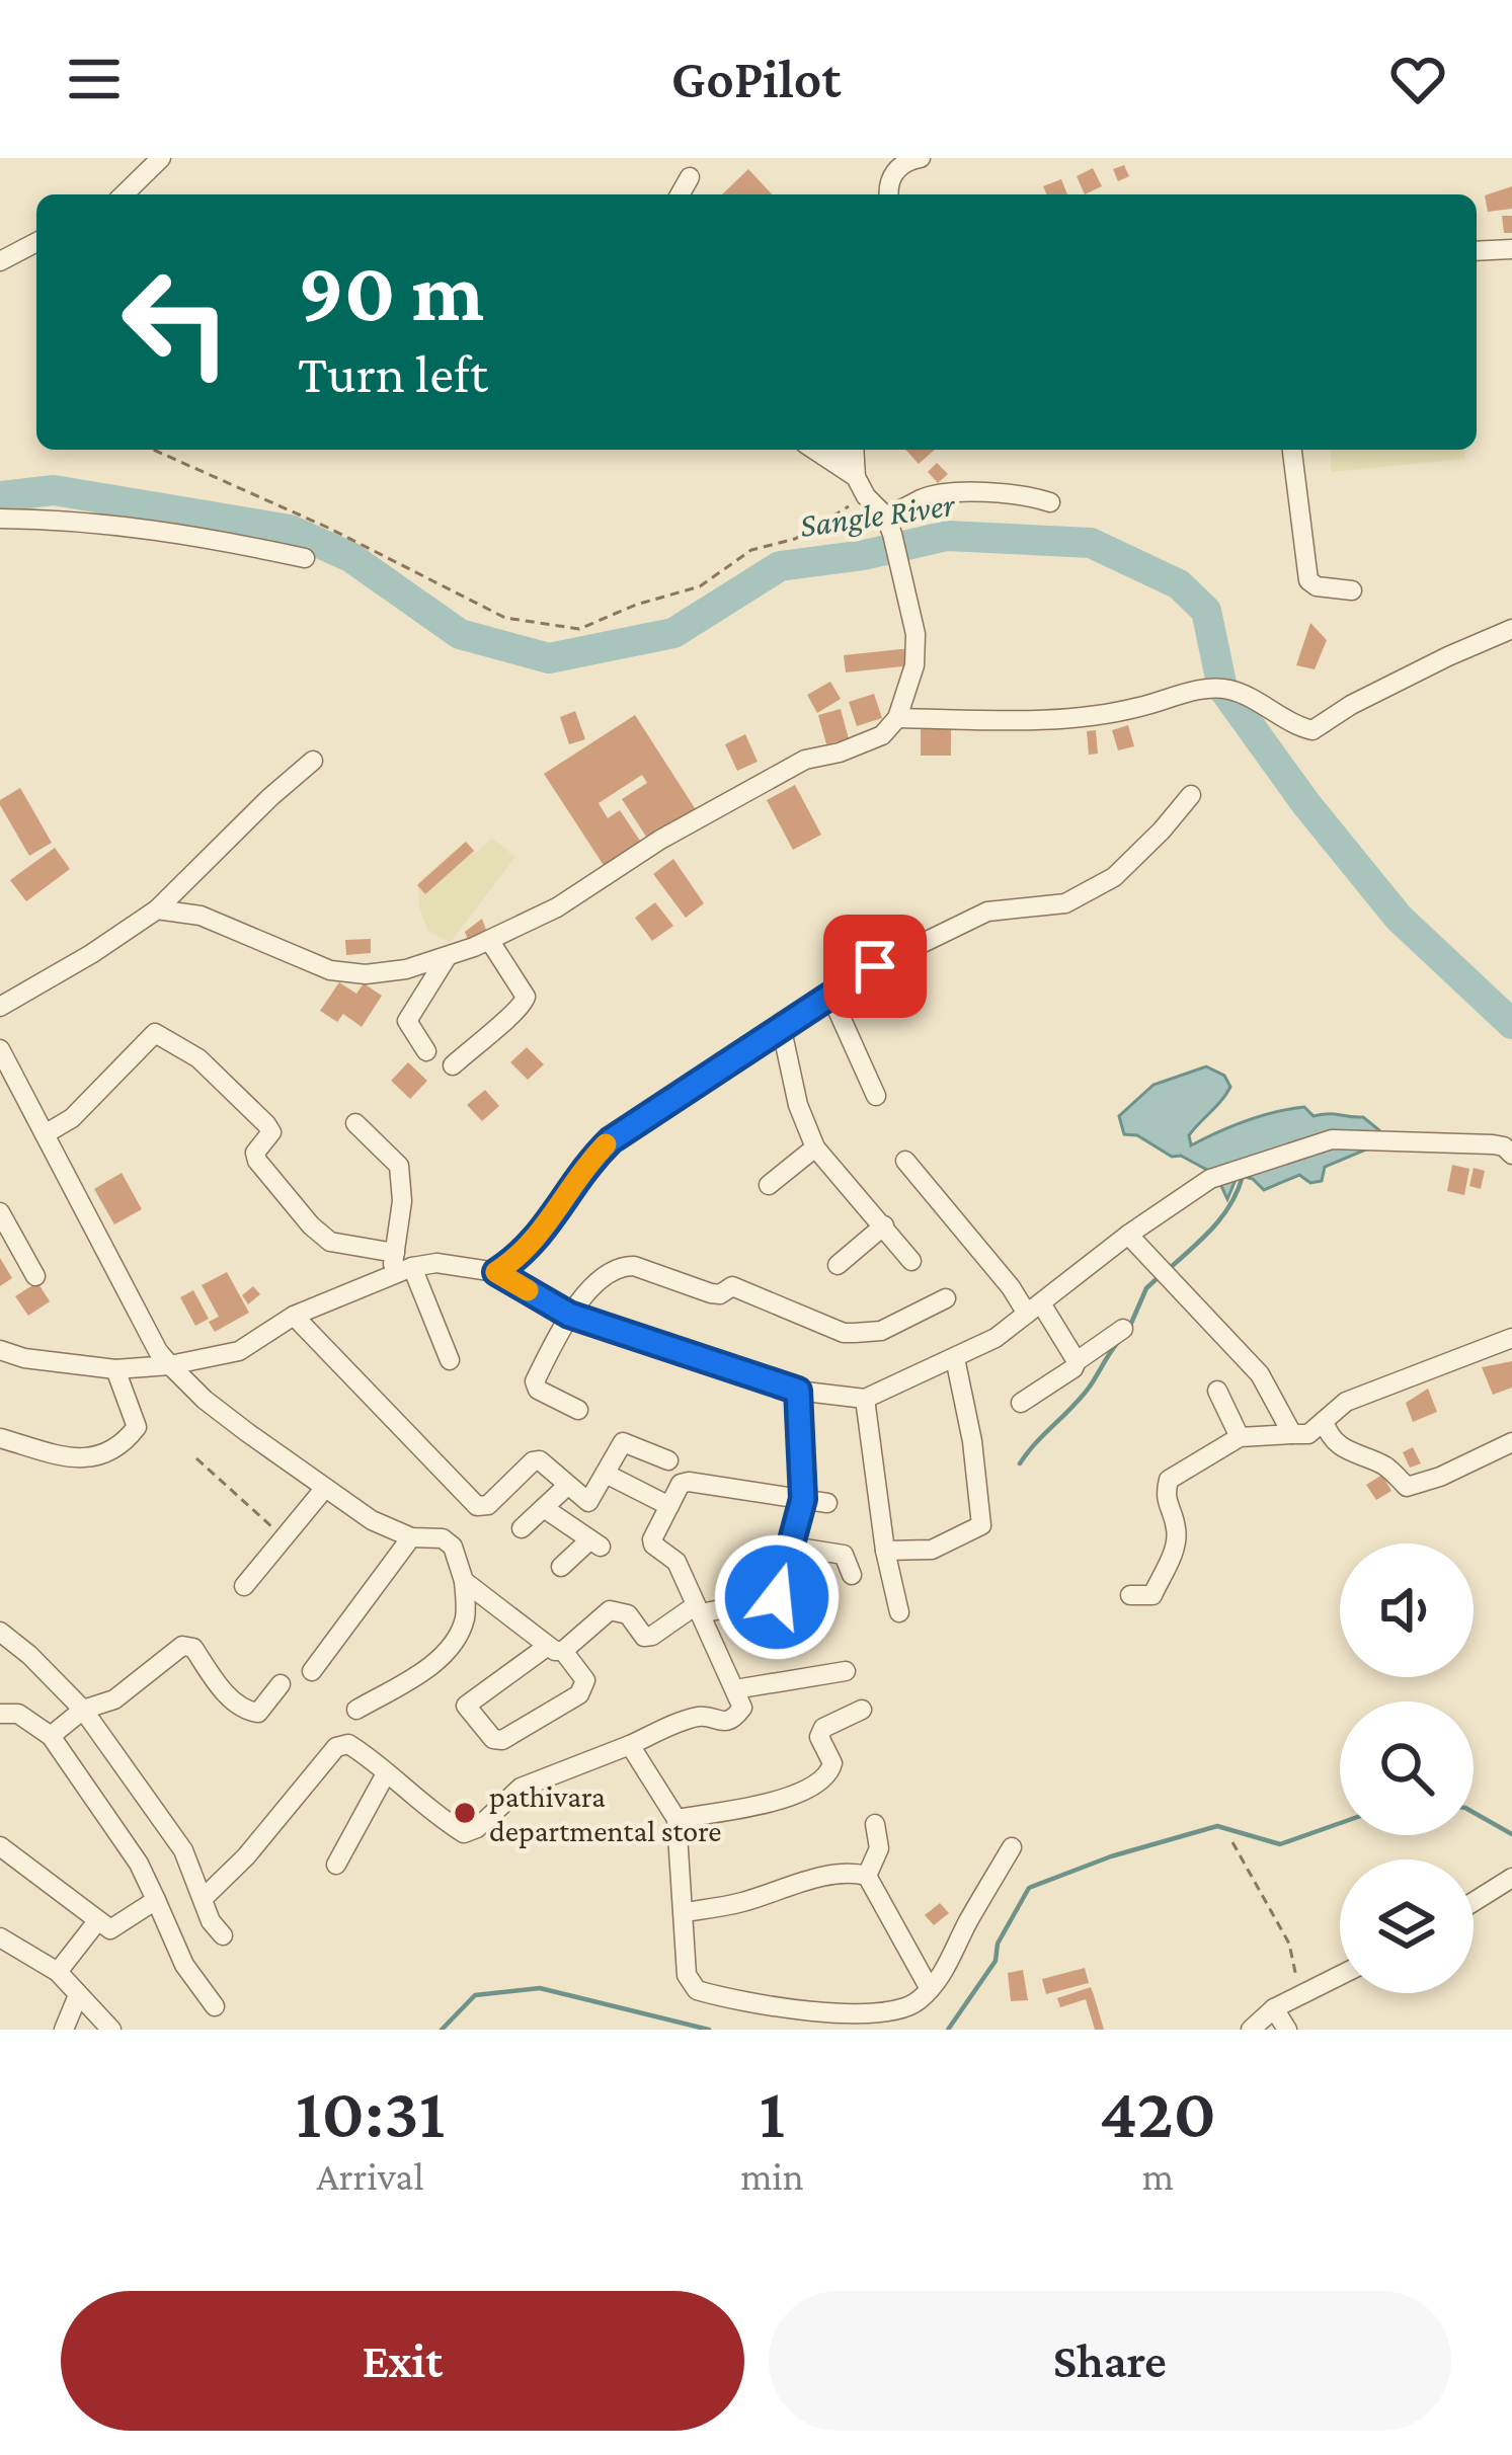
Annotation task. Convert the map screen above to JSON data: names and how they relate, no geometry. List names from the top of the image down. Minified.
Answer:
{"water":["Sangle River"],"places":["pathivara departmental store"],"page":{"header":"GoPilot","turn":["90 m","Turn left"],"eta":["10:31","Arrival","1","min","420","m"],"buttons":["Exit","Share"]}}
